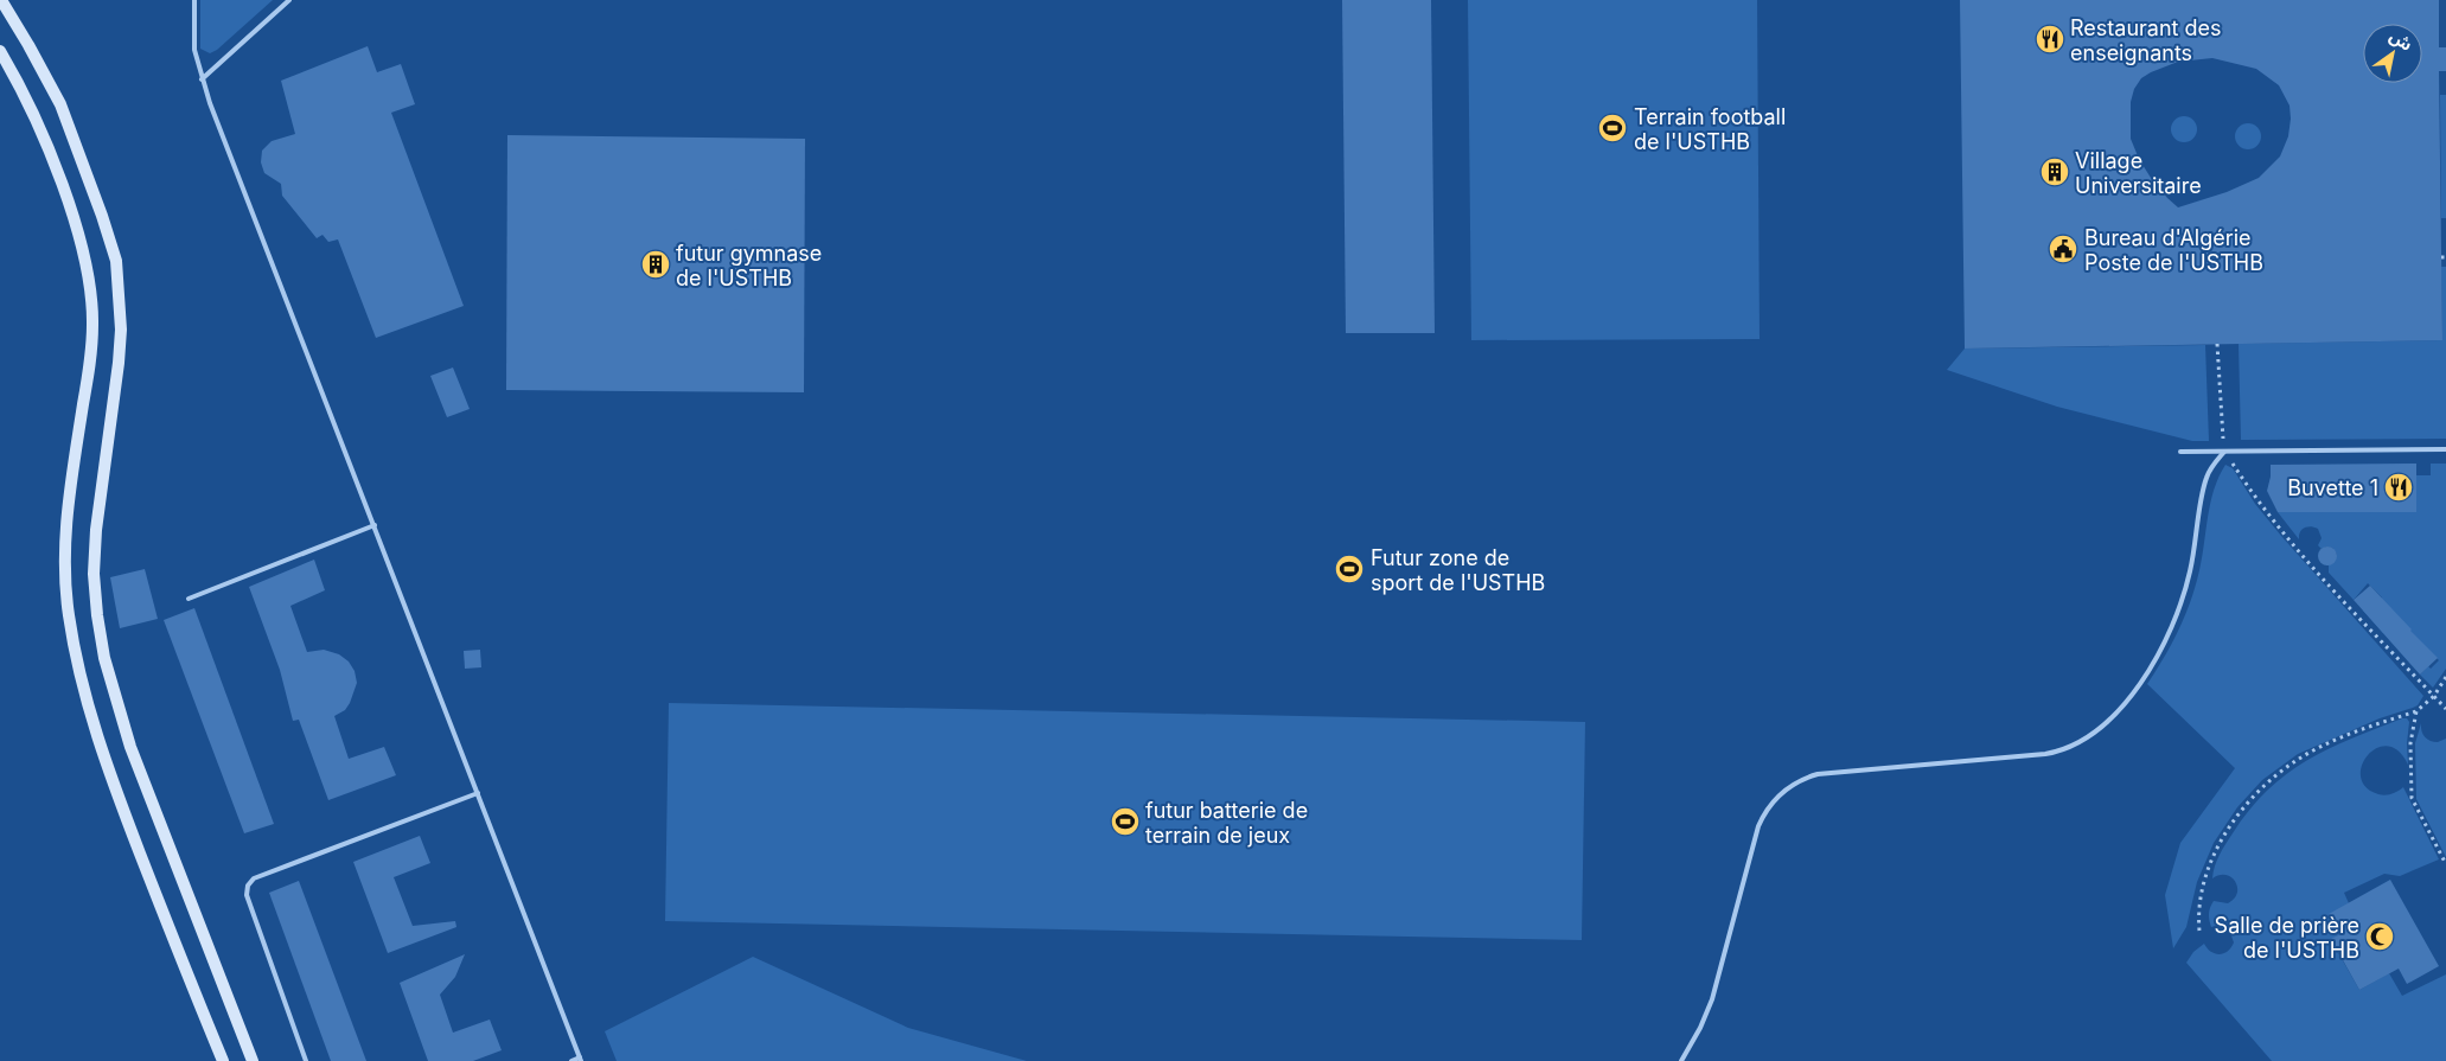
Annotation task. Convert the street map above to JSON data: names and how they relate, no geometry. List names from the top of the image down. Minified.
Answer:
{"places":{"restaurant":["Restaurant des enseignants","Buvette 1"],"sports":["Terrain football de l'USTHB","Futur zone de sport de l'USTHB","futur batterie de terrain de jeux"],"building":["Village Universitaire","futur gymnase de l'USTHB"],"public building":["Bureau d'Algérie Poste de l'USTHB"],"mosque":["Salle de prière de l'USTHB"]},"north":"top right"}
